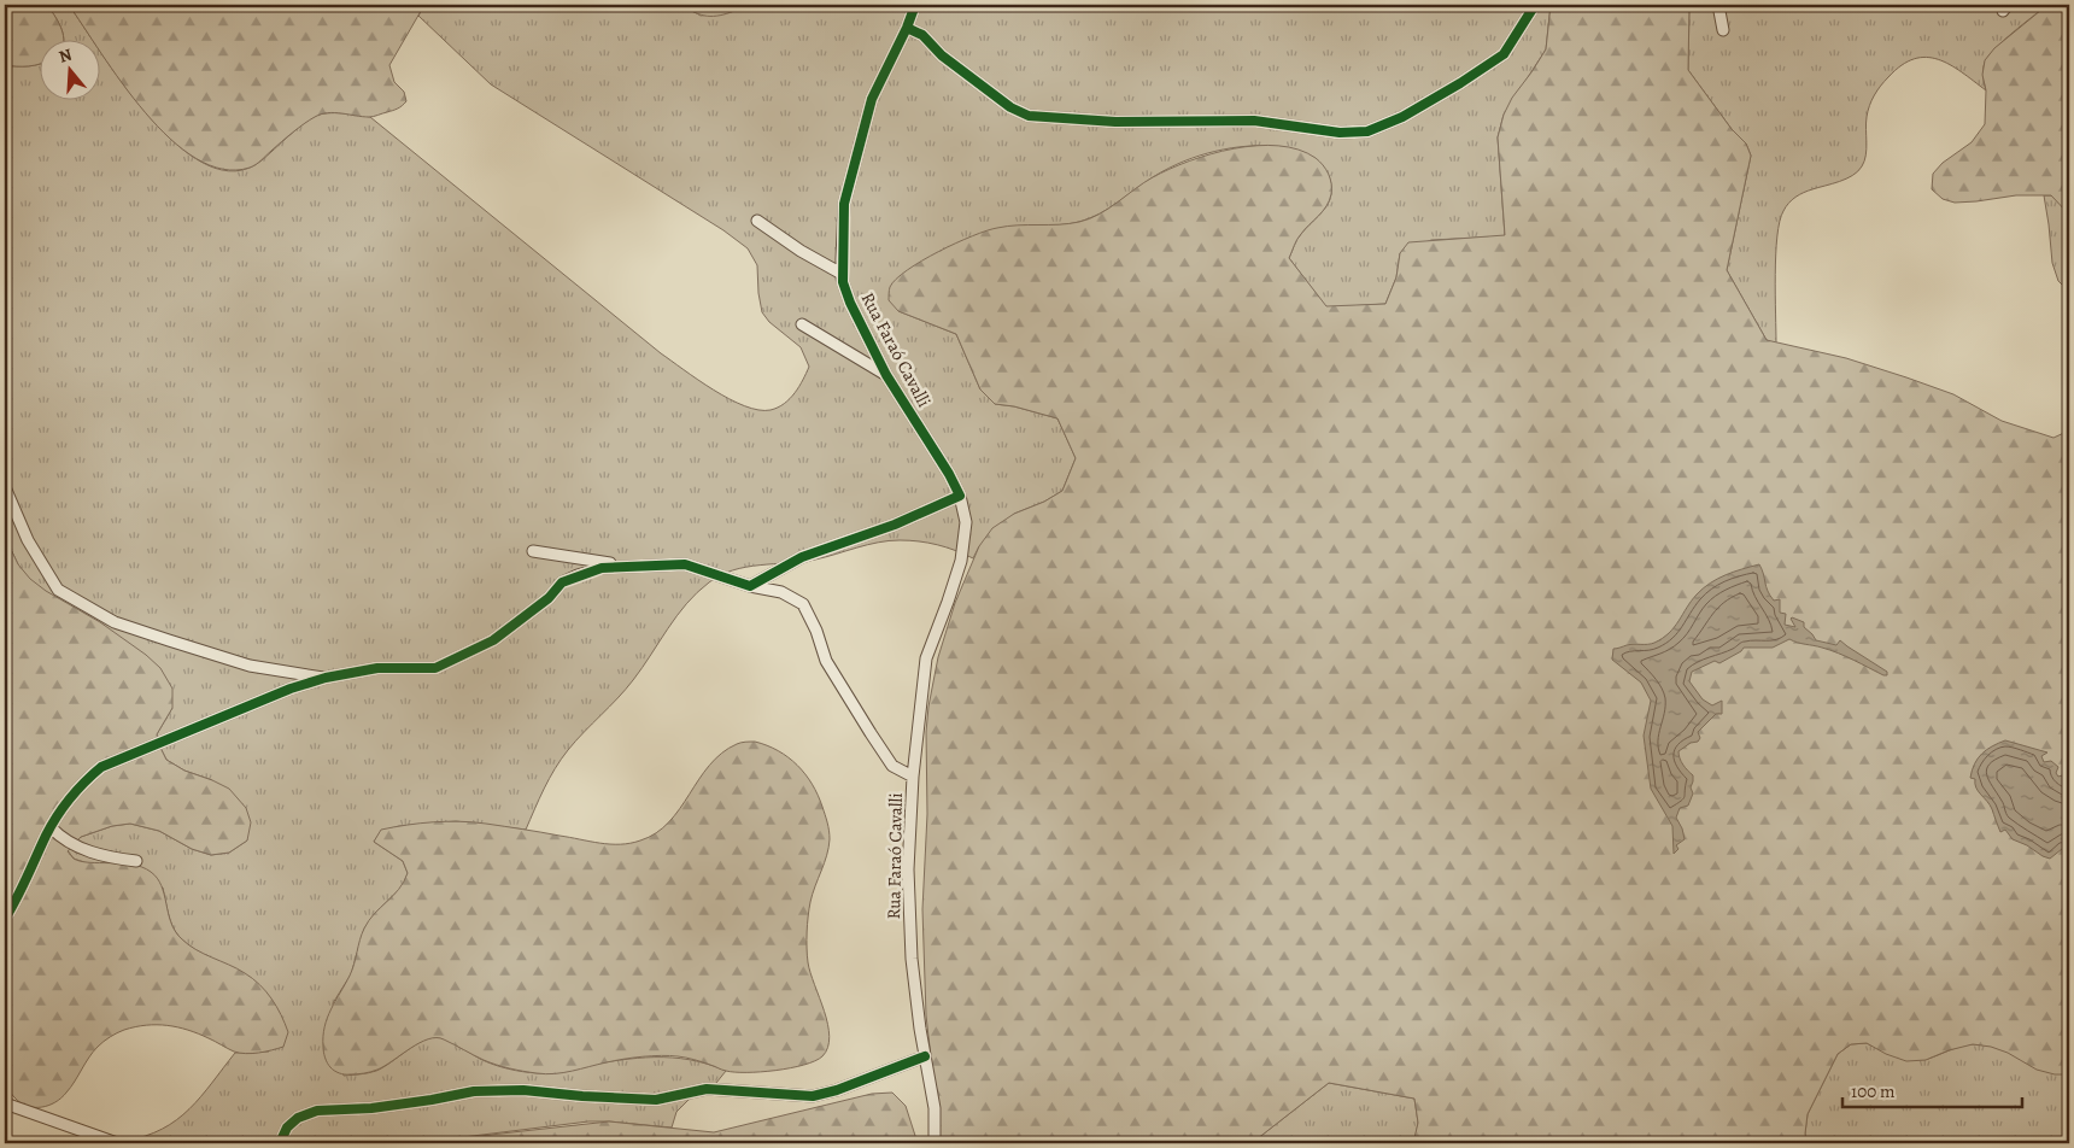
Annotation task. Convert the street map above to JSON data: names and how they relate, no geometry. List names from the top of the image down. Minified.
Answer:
{"streets":{"street":["Rua Faraó Cavalli"]},"scale_bar":"100 m","north":"top"}
